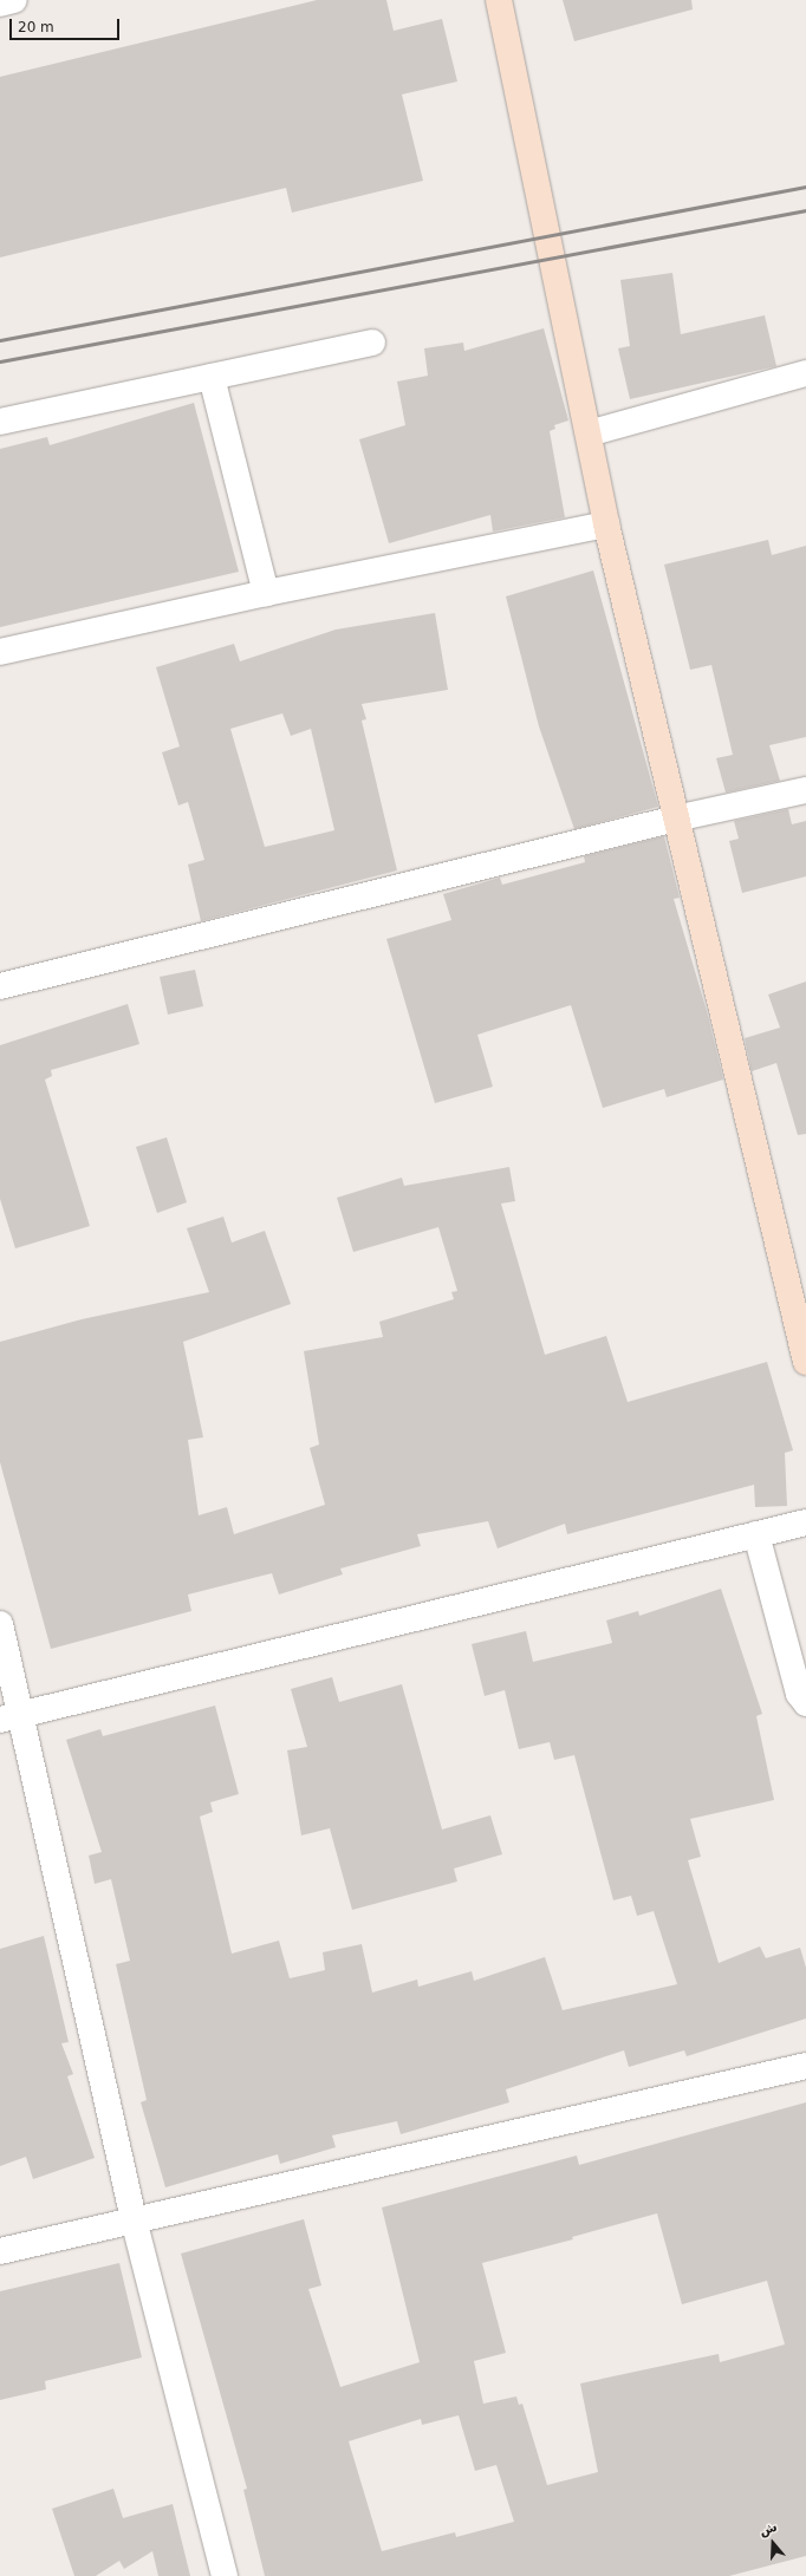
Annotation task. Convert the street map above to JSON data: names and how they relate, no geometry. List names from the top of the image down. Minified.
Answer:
{"scale_bar":"20 m","north":"top"}
